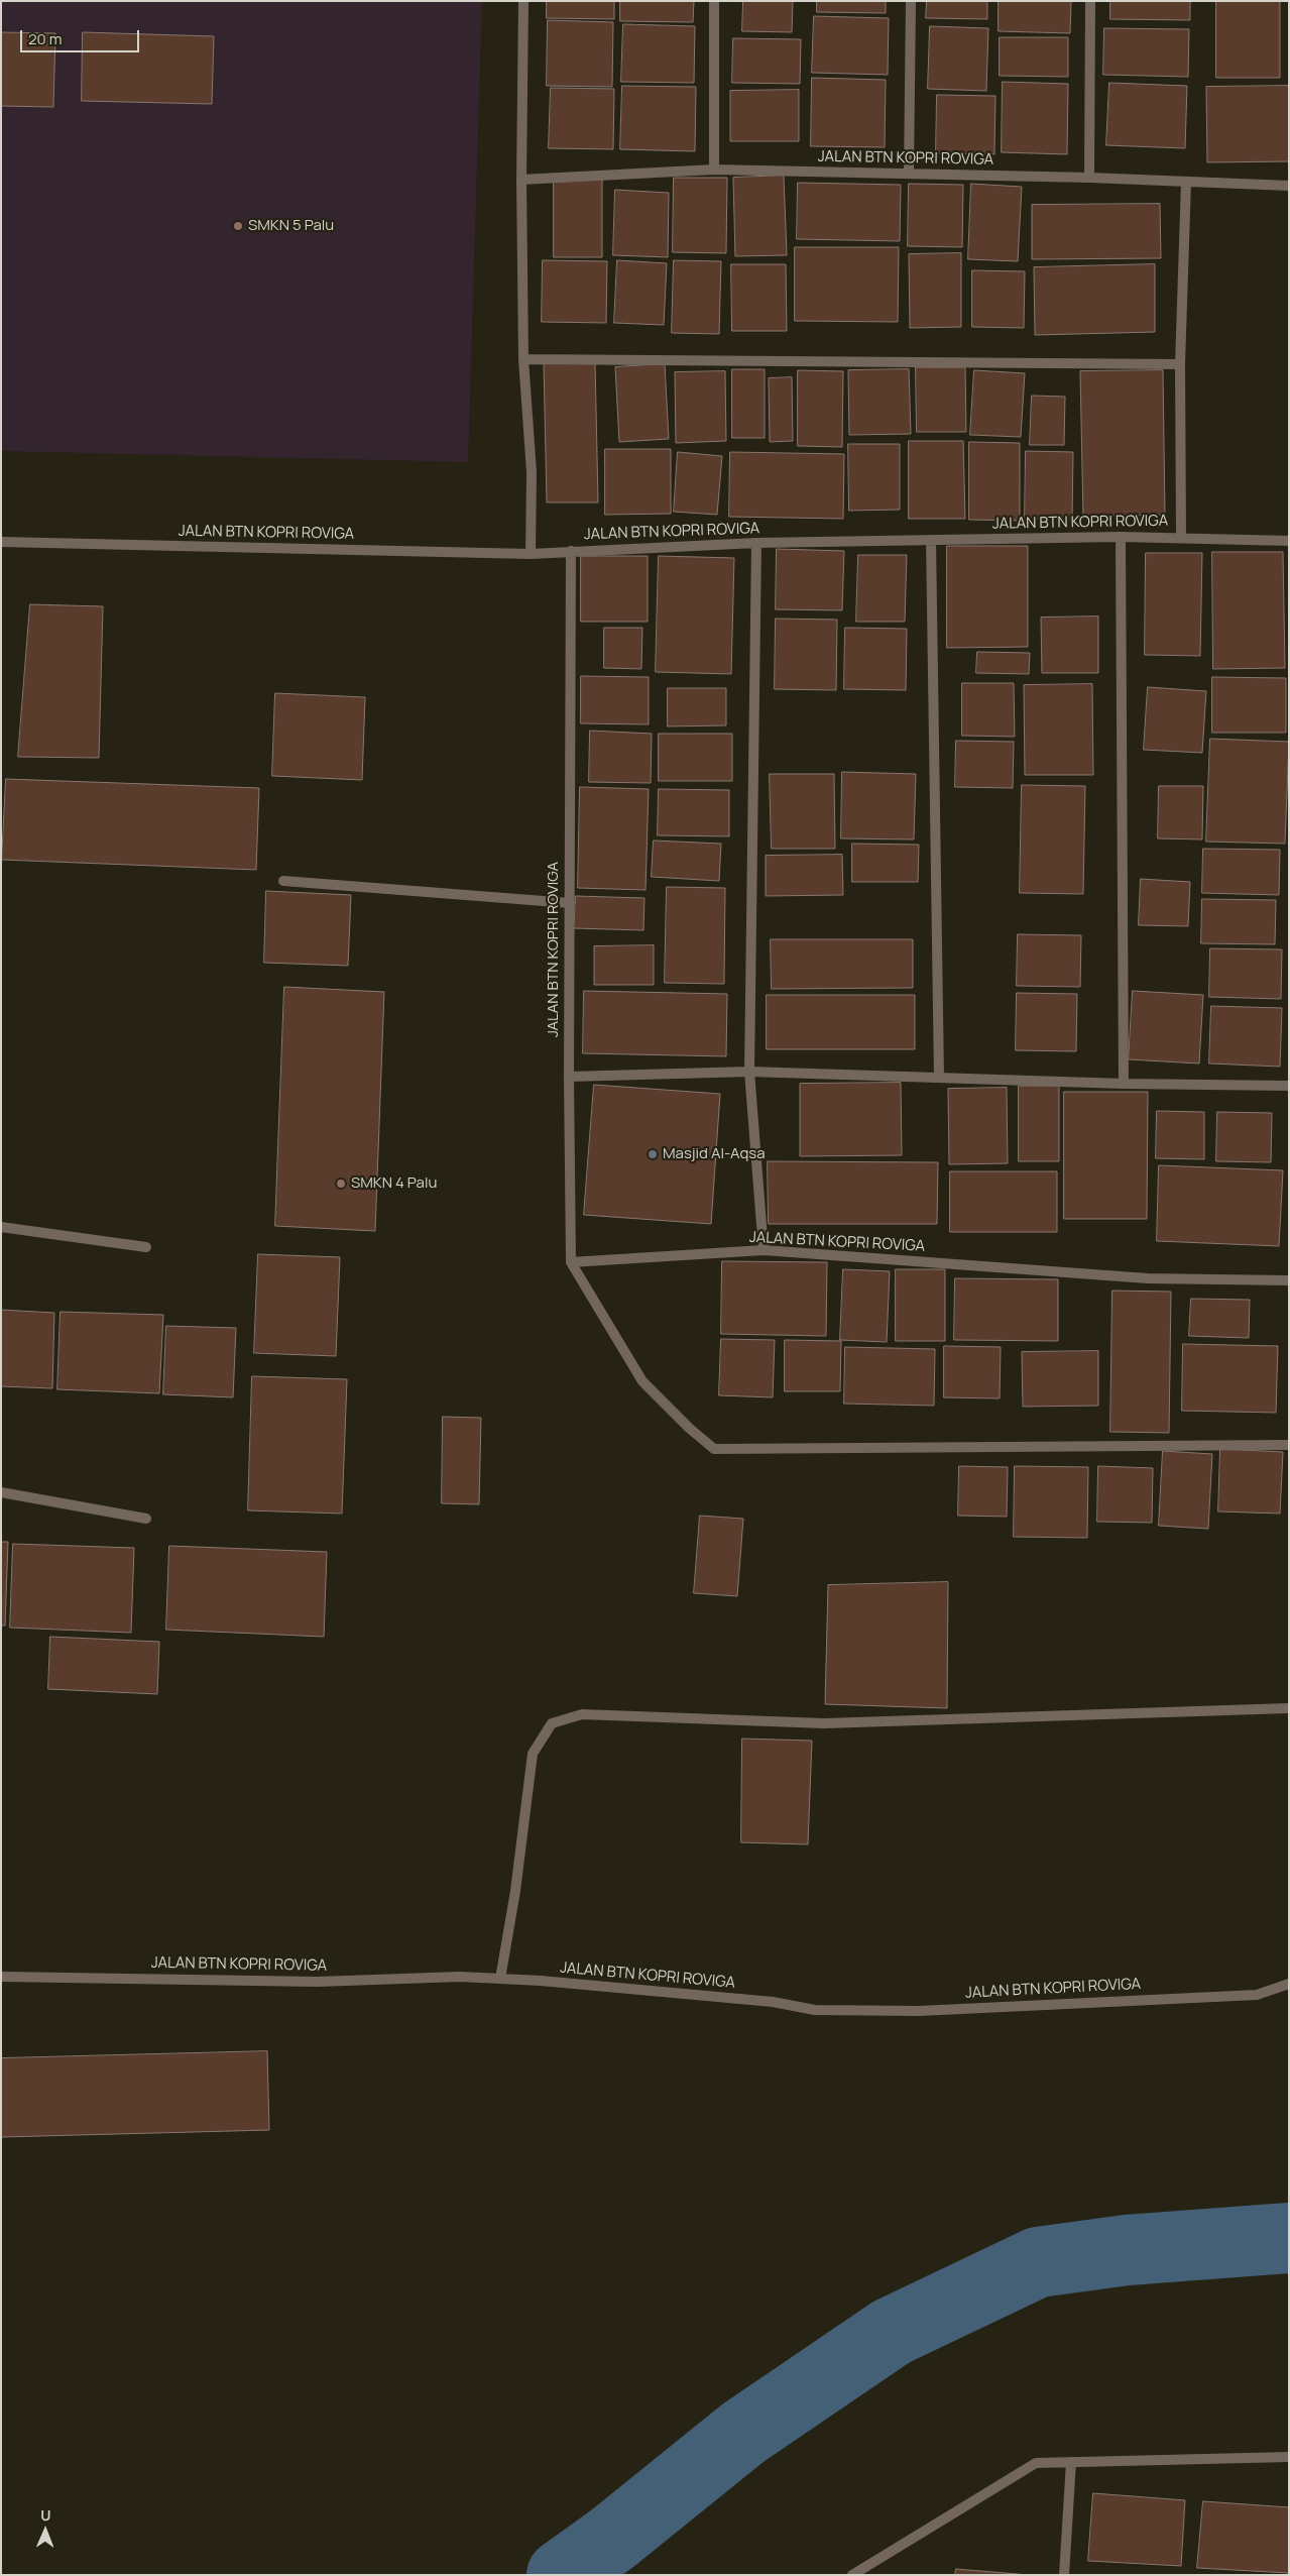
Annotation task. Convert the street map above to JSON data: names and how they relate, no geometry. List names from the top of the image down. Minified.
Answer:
{"streets":{"street":["JALAN BTN KOPRI ROVIGA"]},"places":["SMKN 5 Palu","Masjid Al-Aqsa","SMKN 4 Palu"],"scale_bar":"20 m","north":"top"}
